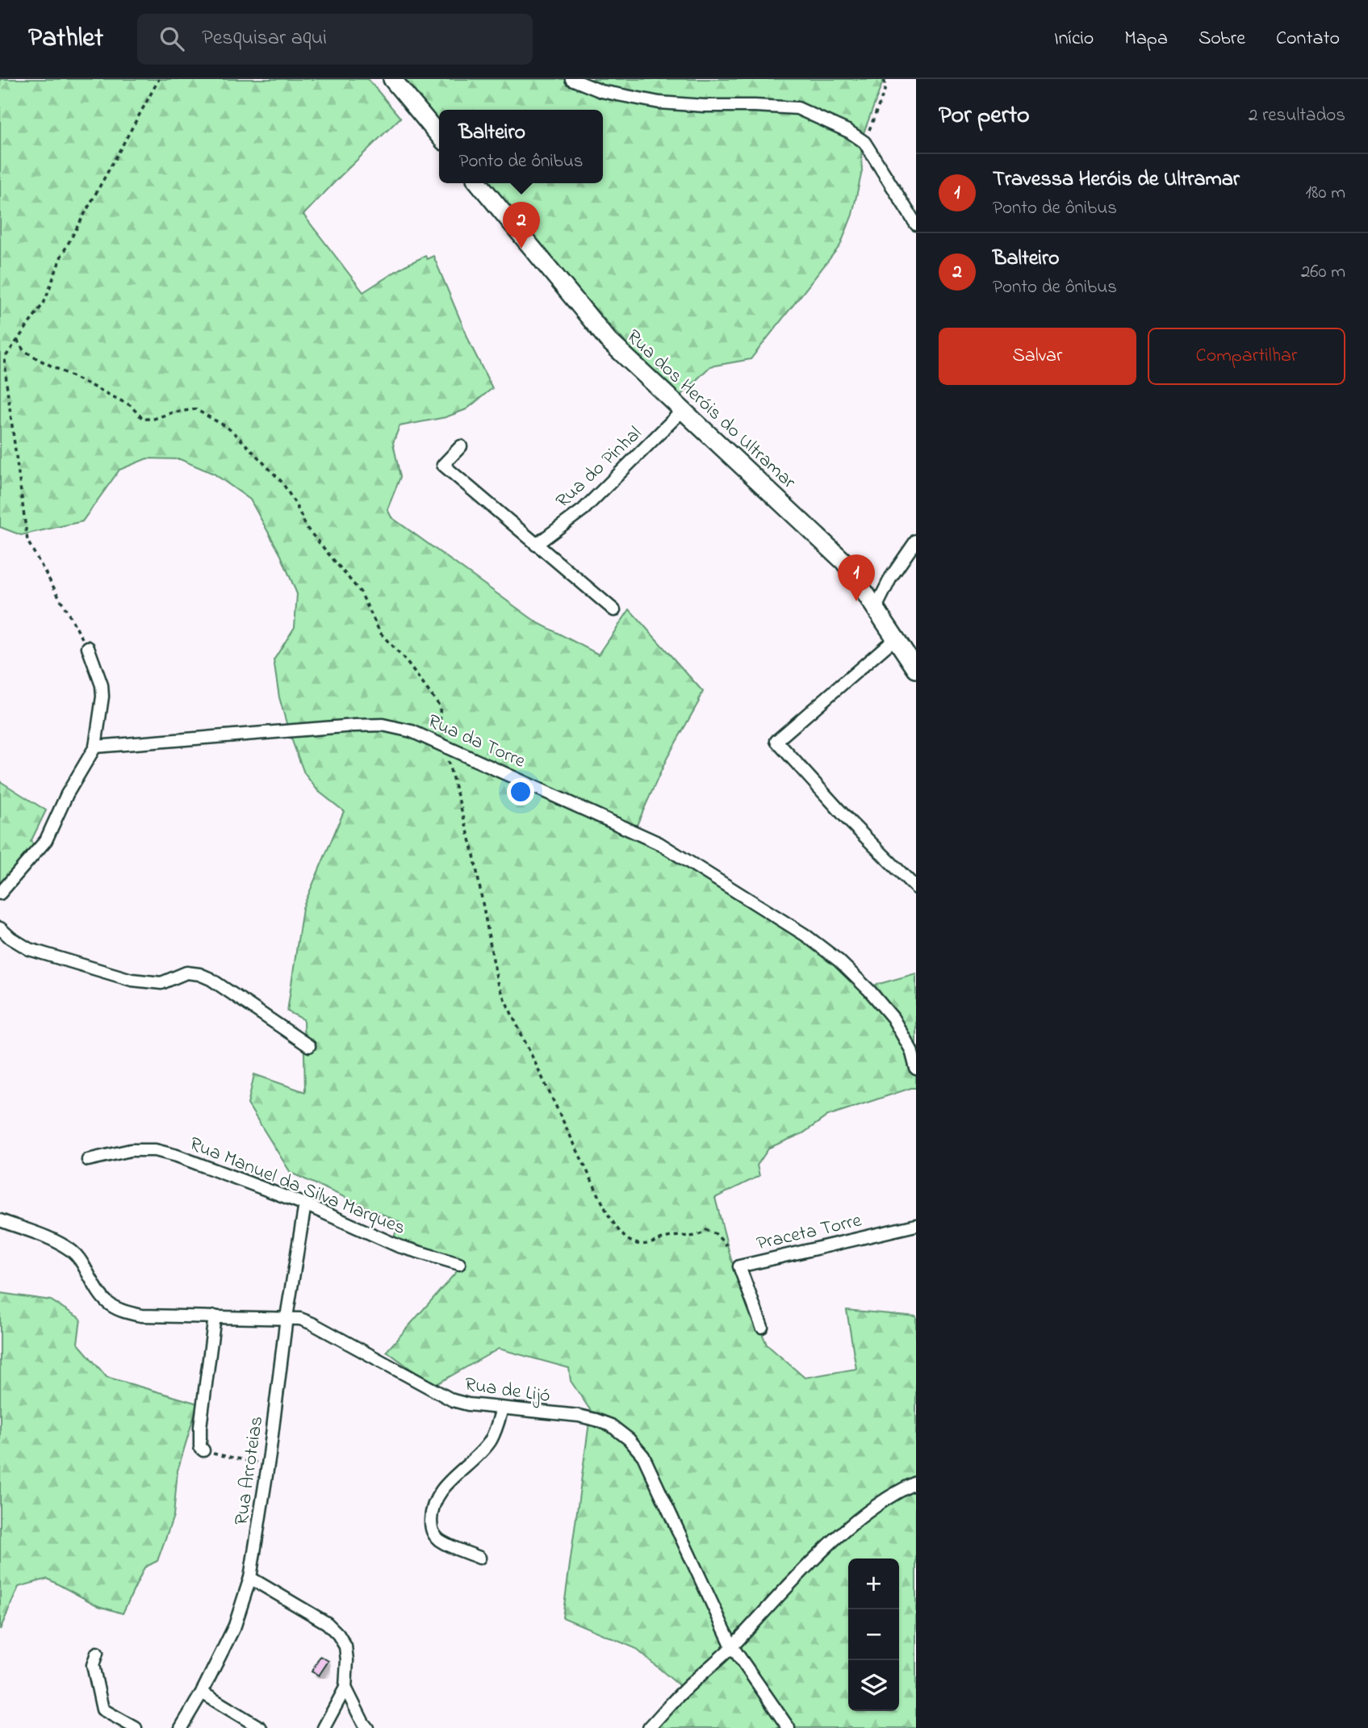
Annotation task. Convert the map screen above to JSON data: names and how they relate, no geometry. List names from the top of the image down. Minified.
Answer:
{"streets":{"street":["Rua dos Heróis do Ultramar","Rua do Pinhal","Rua da Torre","Rua Manuel da Silva Marques","Praceta Torre","Rua de Lijó","Rua Arroteias"]},"crossings":[["Rua dos Heróis do Ultramar","Rua do Pinhal"],["Rua Manuel da Silva Marques","Rua Arroteias"],["Rua de Lijó","Rua Arroteias"]],"page":{"header":"Pathlet","search":"Pesquisar aqui","nav":["Início","Mapa","Sobre","Contato"],"heading":["Por perto","2 resultados"],"popup":["Balteiro","Ponto de ônibus"],"list":[{"mark":"1","name":"Travessa Heróis de Ultramar","note":"Ponto de ônibus","value":"180 m"},{"mark":"2","name":"Balteiro","note":"Ponto de ônibus","value":"260 m"}],"pins":["2","1"],"buttons":["Salvar","Compartilhar"],"map_buttons":["+","−"]}}
